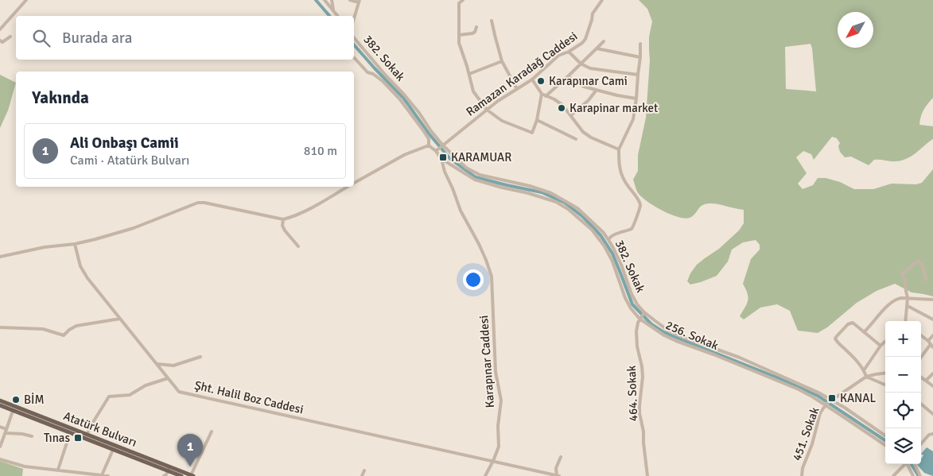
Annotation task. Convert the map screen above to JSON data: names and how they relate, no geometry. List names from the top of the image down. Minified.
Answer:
{"streets":{"main road":["Atatürk Bulvarı"],"street":["382. Sokak","Ramazan Karadağ Caddesi","256. Sokak","Karapınar Caddesi","464. Sokak","Şht. Halil Boz Caddesi","451. Sokak"]},"crossings":[["382. Sokak","Ramazan Karadağ Caddesi"],["382. Sokak","256. Sokak"],["382. Sokak","464. Sokak"],["382. Sokak","451. Sokak"],["Ramazan Karadağ Caddesi","256. Sokak"],["256. Sokak","Karapınar Caddesi"],["256. Sokak","464. Sokak"],["256. Sokak","451. Sokak"],["Karapınar Caddesi","Şht. Halil Boz Caddesi"]],"places":{"other":["Karapınar Cami","Karapinar market","BİM"],"transit":["KARAMUAR","KANAL","Tınas"]},"north":"bottom left","page":{"search":"Burada ara","heading":"Yakında","list":[{"mark":"1","name":"Ali Onbaşı Camii","note":"Cami · Atatürk Bulvarı","value":"810 m"}],"map_buttons":["+","−"],"pins":"1"}}
